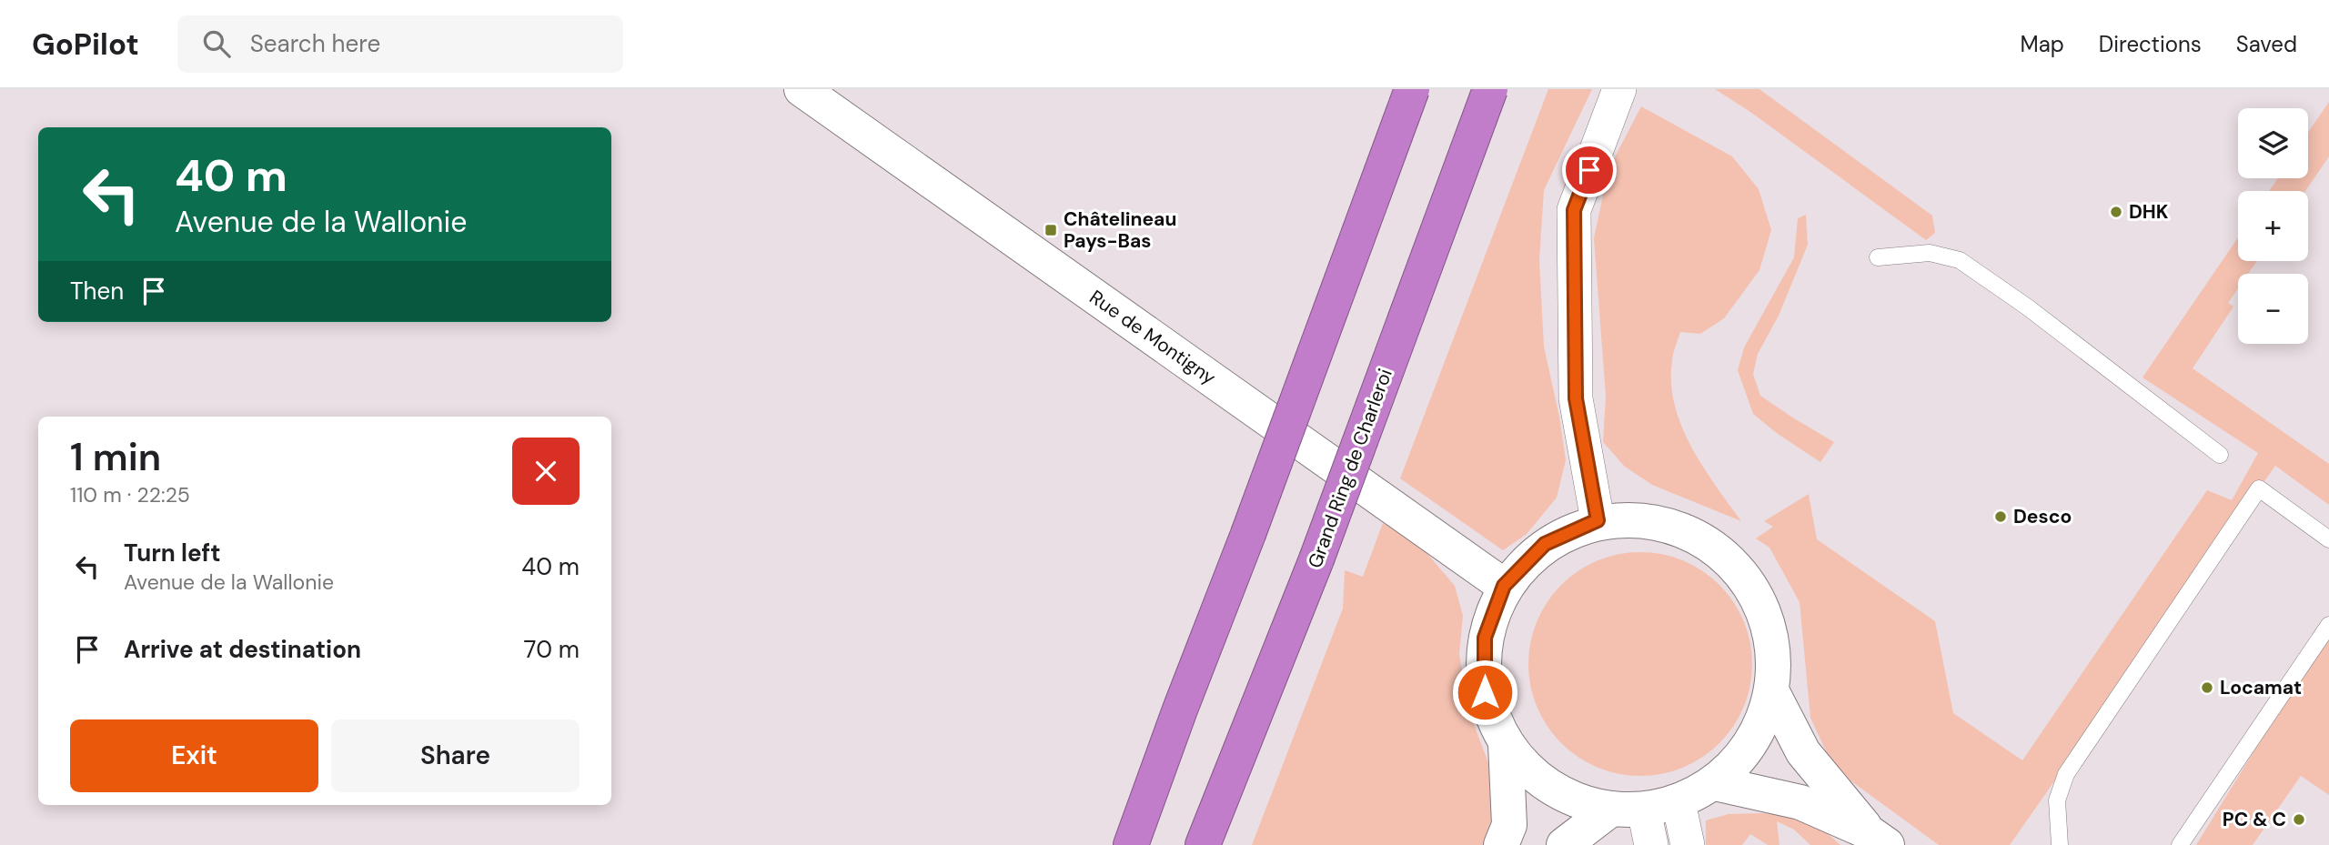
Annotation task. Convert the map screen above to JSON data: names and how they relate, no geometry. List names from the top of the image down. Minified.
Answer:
{"streets":{"highway":["Grand Ring de Charleroi"],"main road":["Rue de Montigny"]},"places":{"other":["DHK","Desco","Locamat","PC & C"],"transit":["Châtelineau Pays-Bas"]},"page":{"header":"GoPilot","search":"Search here","nav":["Map","Directions","Saved"],"map_buttons":["+","−"],"turn":["40 m","Avenue de la Wallonie"],"then":"Then","heading":["1 min","110 m · 22:25"],"list":[{"name":"Turn left","note":"Avenue de la Wallonie","value":"40 m"},{"name":"Arrive at destination","value":"70 m"}],"buttons":["Exit","Share"]}}
